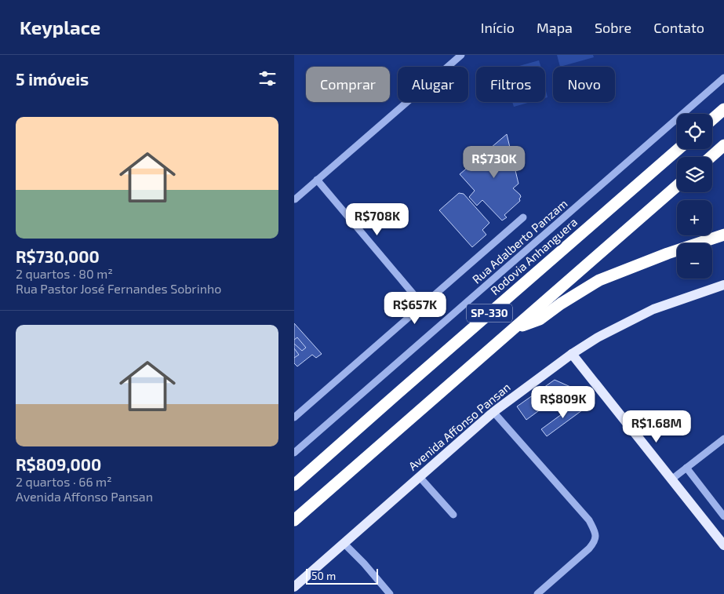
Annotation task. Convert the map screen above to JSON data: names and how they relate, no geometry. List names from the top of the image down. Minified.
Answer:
{"streets":{"highway":["Rodovia Anhanguera","SP-330"],"main road":["Avenida Affonso Pansan"],"street":["Rua Adalberto Panzam"]},"scale_bar":"50 m","page":{"header":"Keyplace","nav":["Início","Mapa","Sobre","Contato"],"heading":"5 imóveis","chip":["Comprar","Alugar","Filtros","Novo"],"list":[{"name":"R$730,000","note":"2 quartos · 80 m² · Rua Pastor José Fernandes Sobrinho"},{"name":"R$809,000","note":"2 quartos · 66 m² · Avenida Affonso Pansan"}],"map_buttons":["+","−"],"price":["R$730K","R$708K","R$657K","R$809K","R$1.68M"],"scale":"50 m"}}
